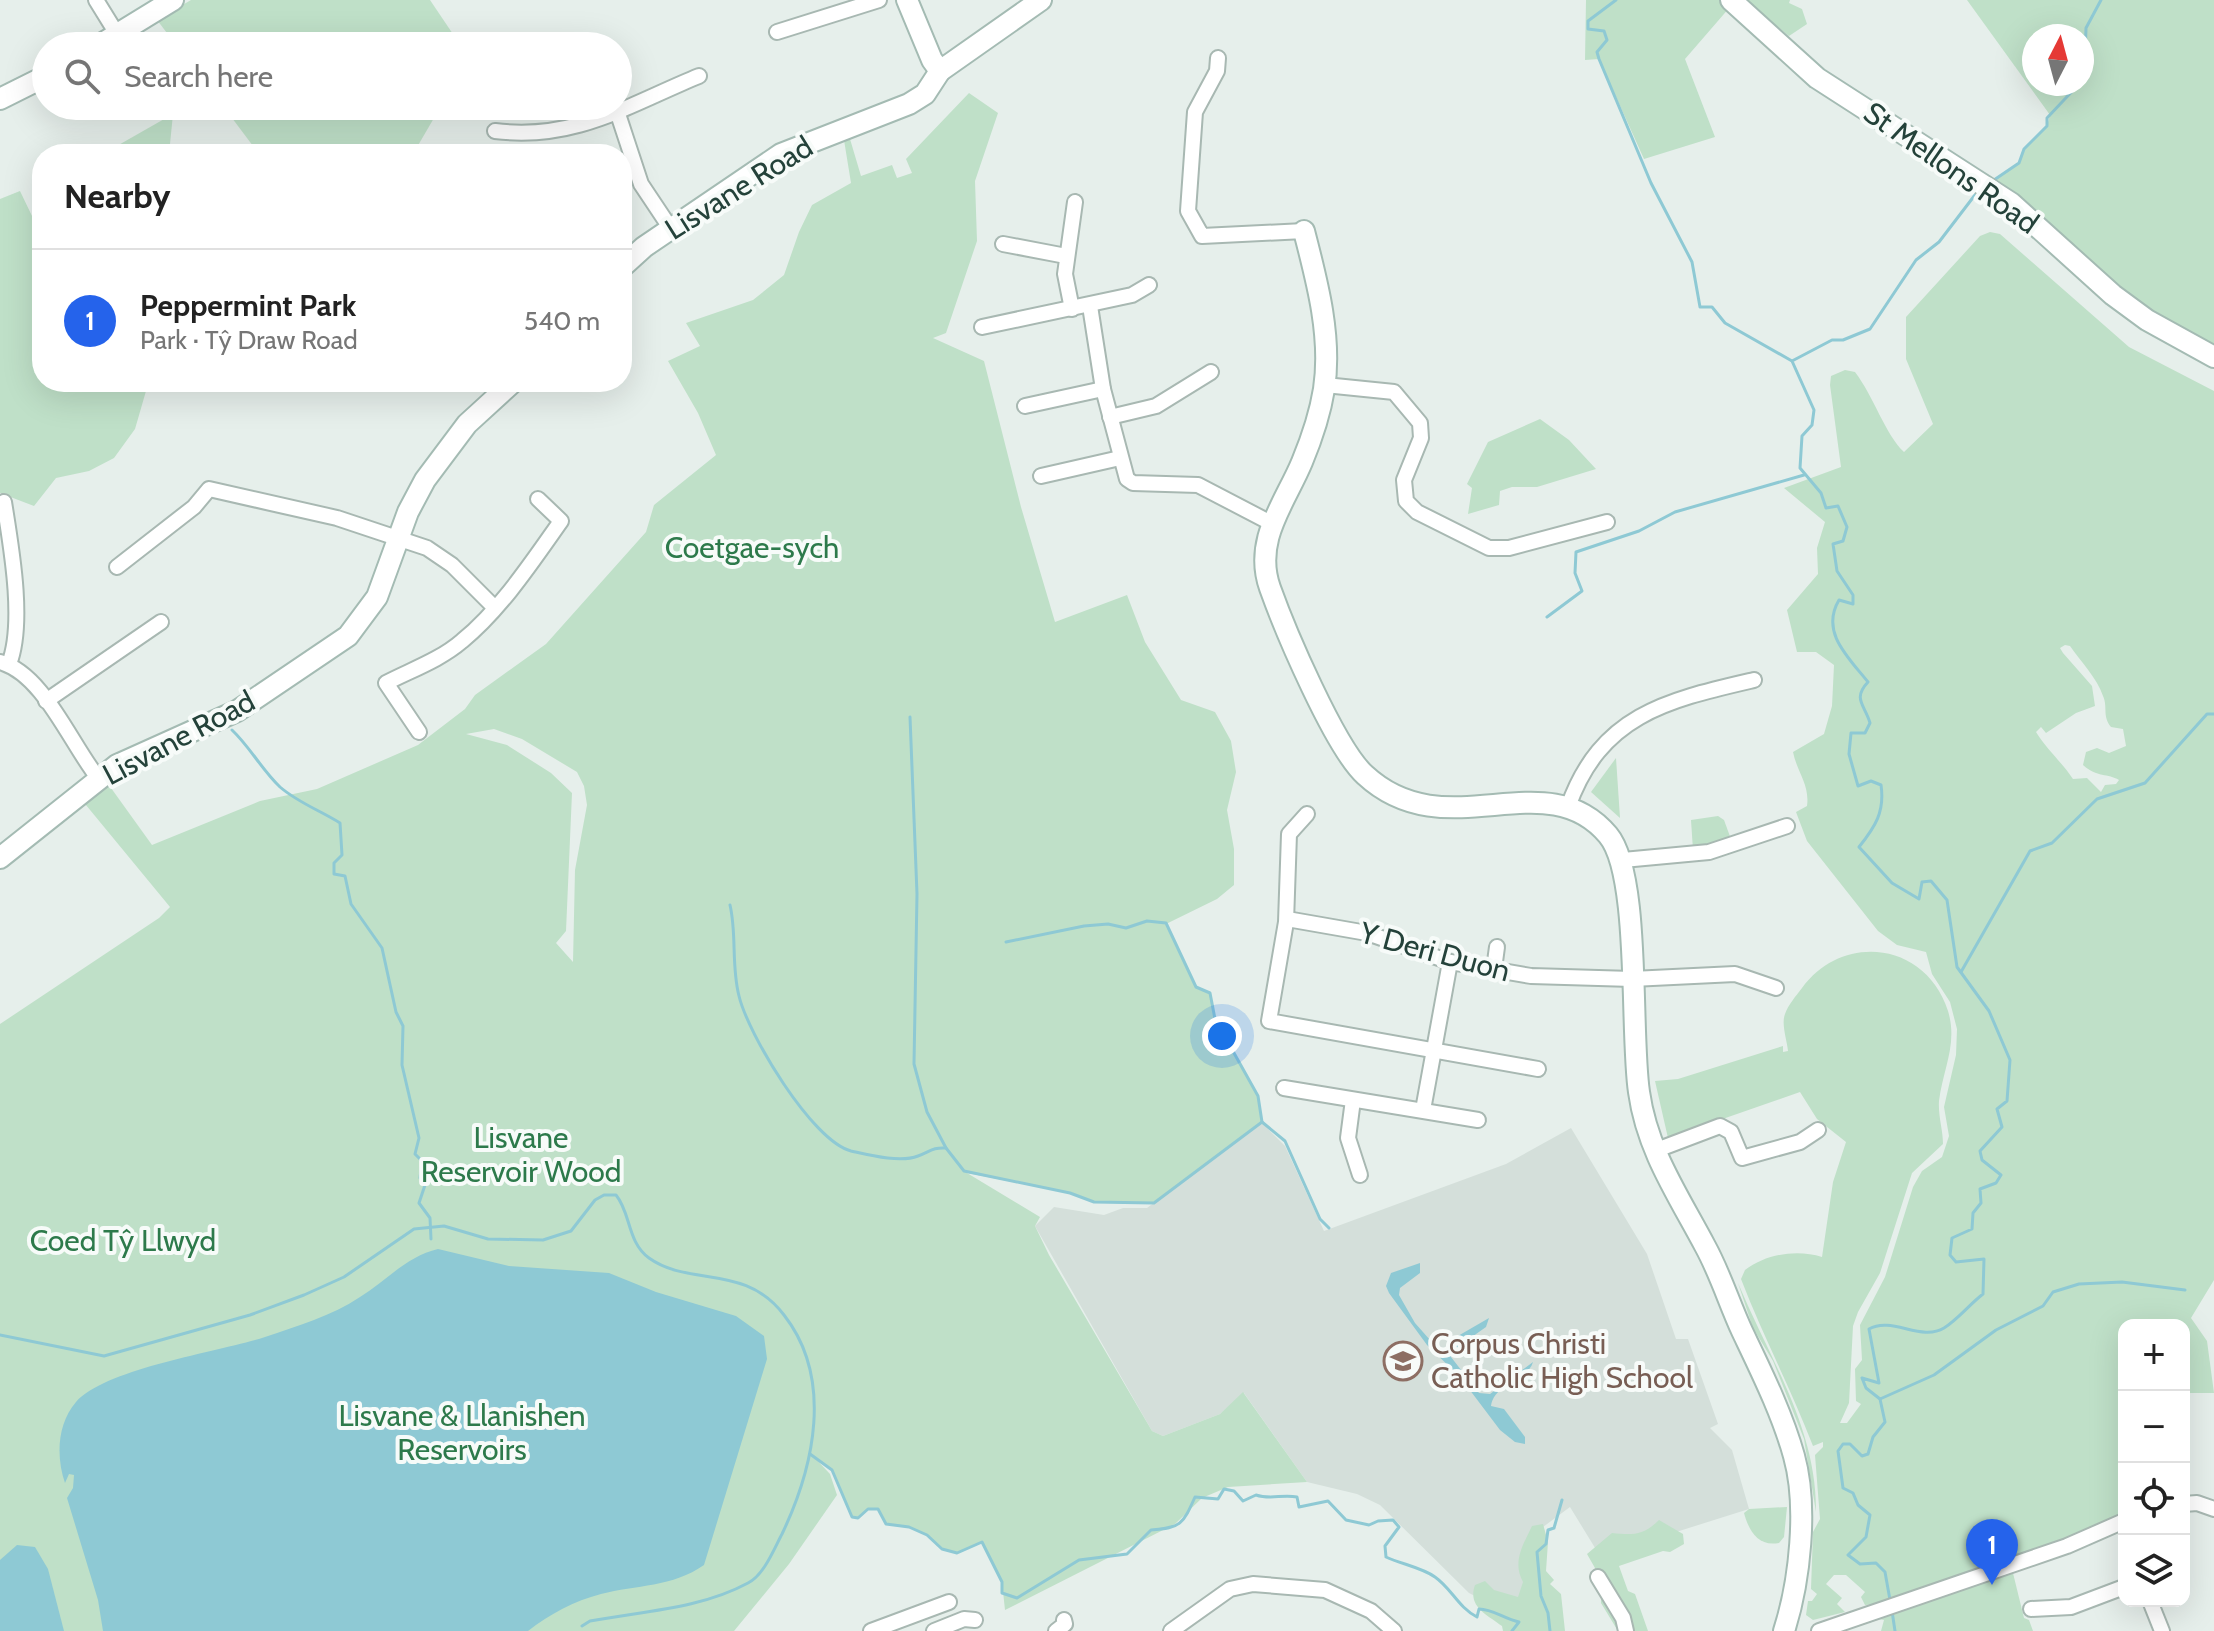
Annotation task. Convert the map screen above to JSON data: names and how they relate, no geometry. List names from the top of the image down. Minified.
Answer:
{"streets":{"street":["St Mellons Road","Lisvane Road","Y Deri Duon"]},"parks":["Coetgae-sych","Lisvane Reservoir Wood","Coed Tŷ Llwyd","Lisvane & Llanishen Reservoirs"],"places":{"school or university":["Corpus Christi Catholic High School"]},"north":"top","page":{"search":"Search here","heading":"Nearby","list":[{"mark":"1","name":"Peppermint Park","note":"Park · Tŷ Draw Road","value":"540 m"}],"map_buttons":["+","−"],"pins":"1"}}
